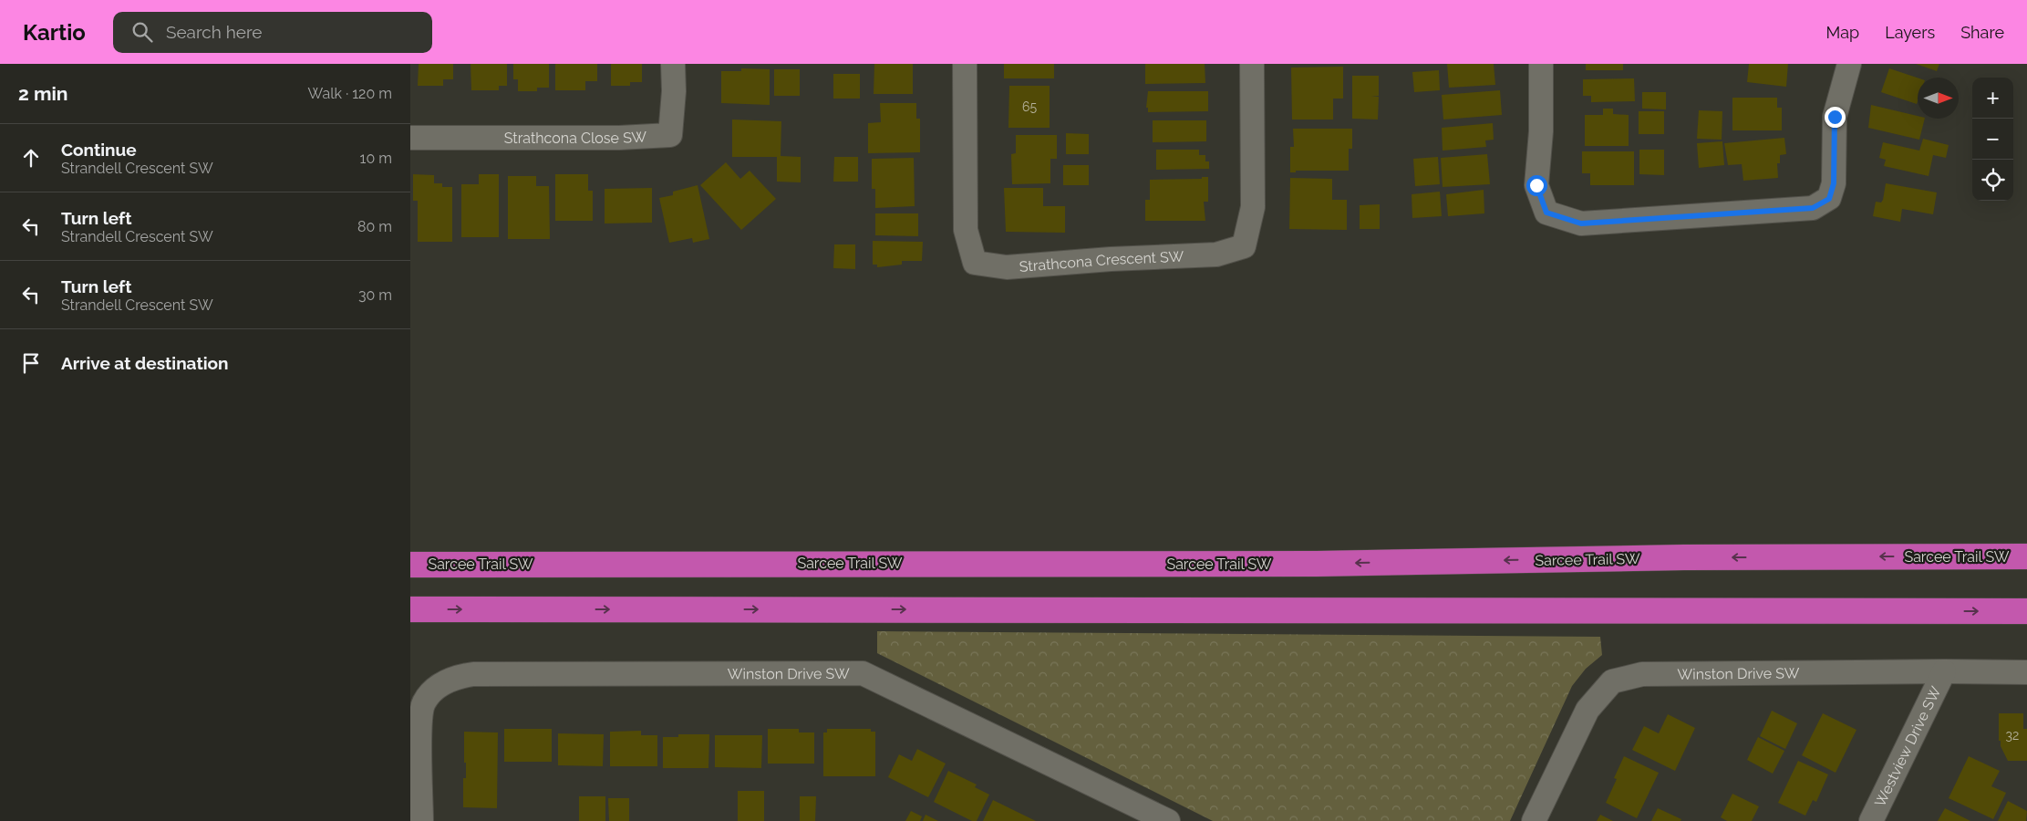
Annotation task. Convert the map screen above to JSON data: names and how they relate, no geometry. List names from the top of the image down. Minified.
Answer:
{"streets":{"highway":["Sarcee Trail SW"],"street":["Strathcona Close SW","Strathcona Crescent SW","Winston Drive SW","Westview Drive SW"]},"crossings":[["Winston Drive SW","Westview Drive SW"]],"house_numbers":["65","32"],"north":"right","page":{"header":"Kartio","search":"Search here","nav":["Map","Layers","Share"],"heading":["2 min","Walk · 120 m"],"map_buttons":["+","−"],"list":[["Continue","Strandell Crescent SW","10 m"],["Turn left","Strandell Crescent SW","80 m"],["Turn left","Strandell Crescent SW","30 m"],"Arrive at destination"]}}
